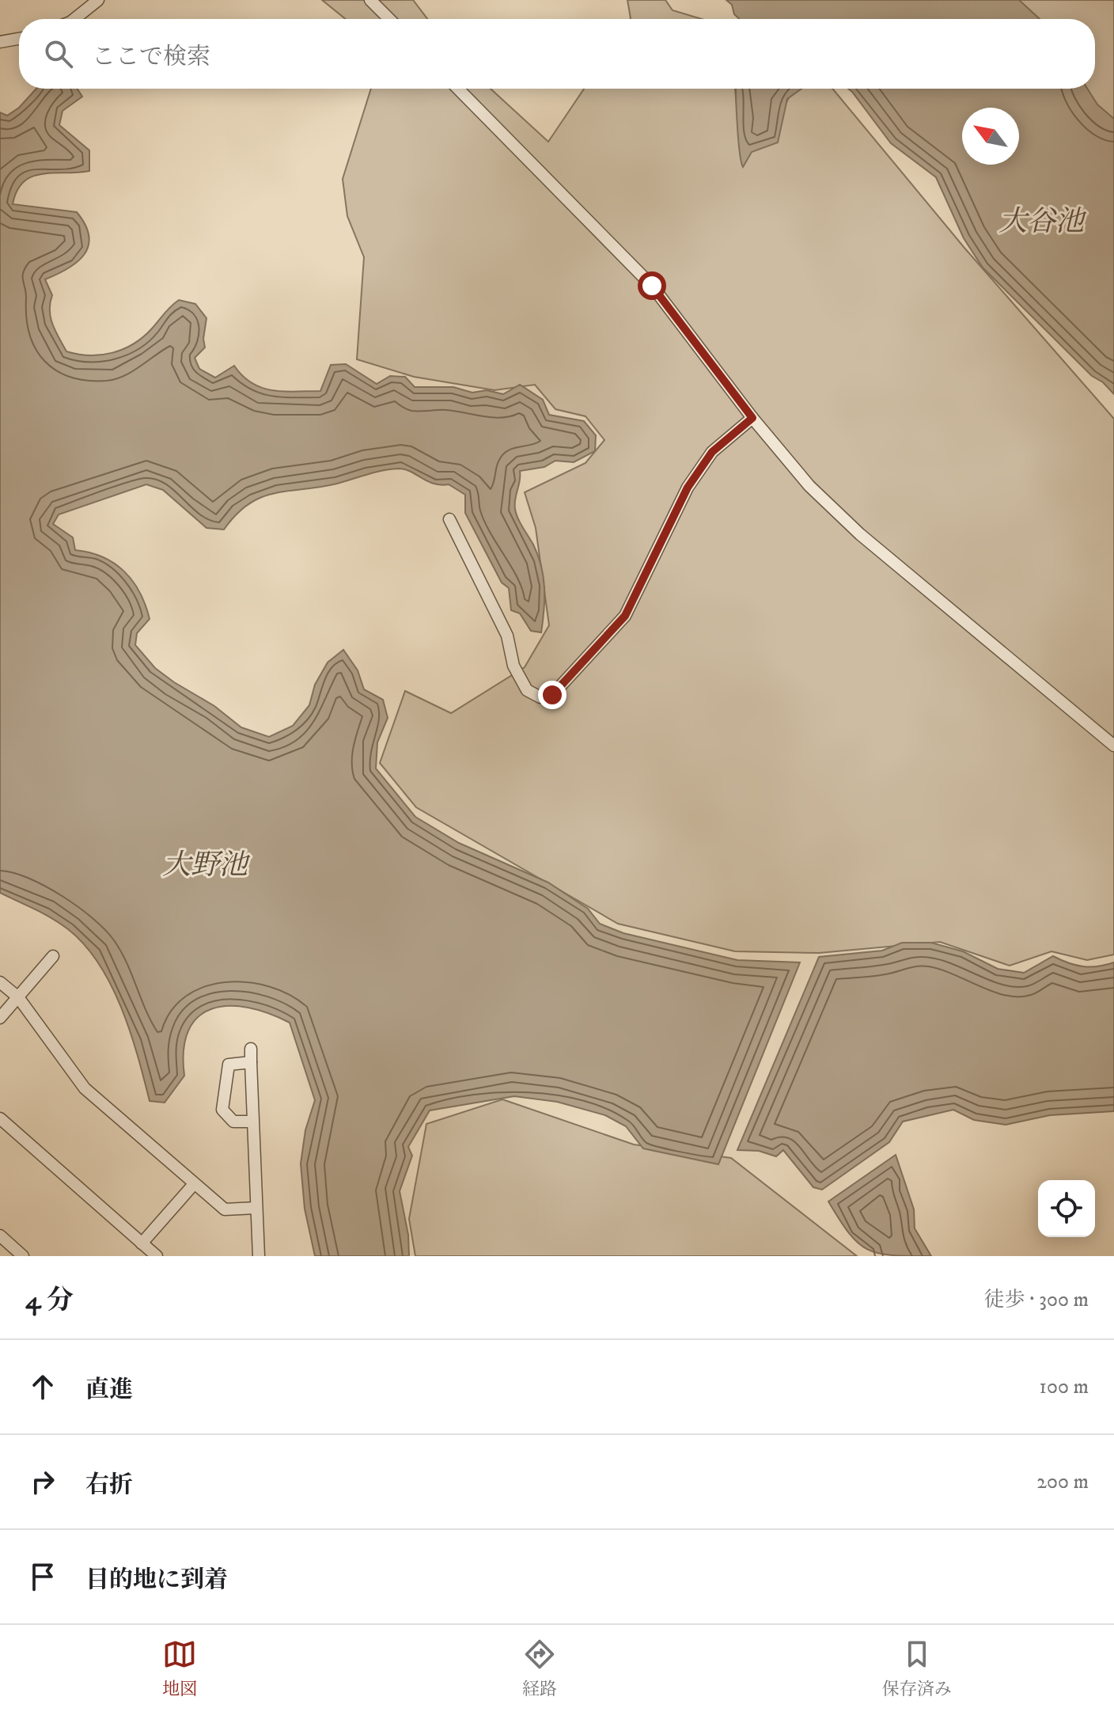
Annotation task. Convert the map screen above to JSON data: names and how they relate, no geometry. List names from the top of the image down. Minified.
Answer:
{"water":["大谷池","大野池"],"north":"top left","page":{"search":"ここで検索","heading":["4 分","徒歩 · 300 m"],"list":[["直進","100 m"],["右折","200 m"],"目的地に到着"],"nav":["地図","経路","保存済み"]}}
